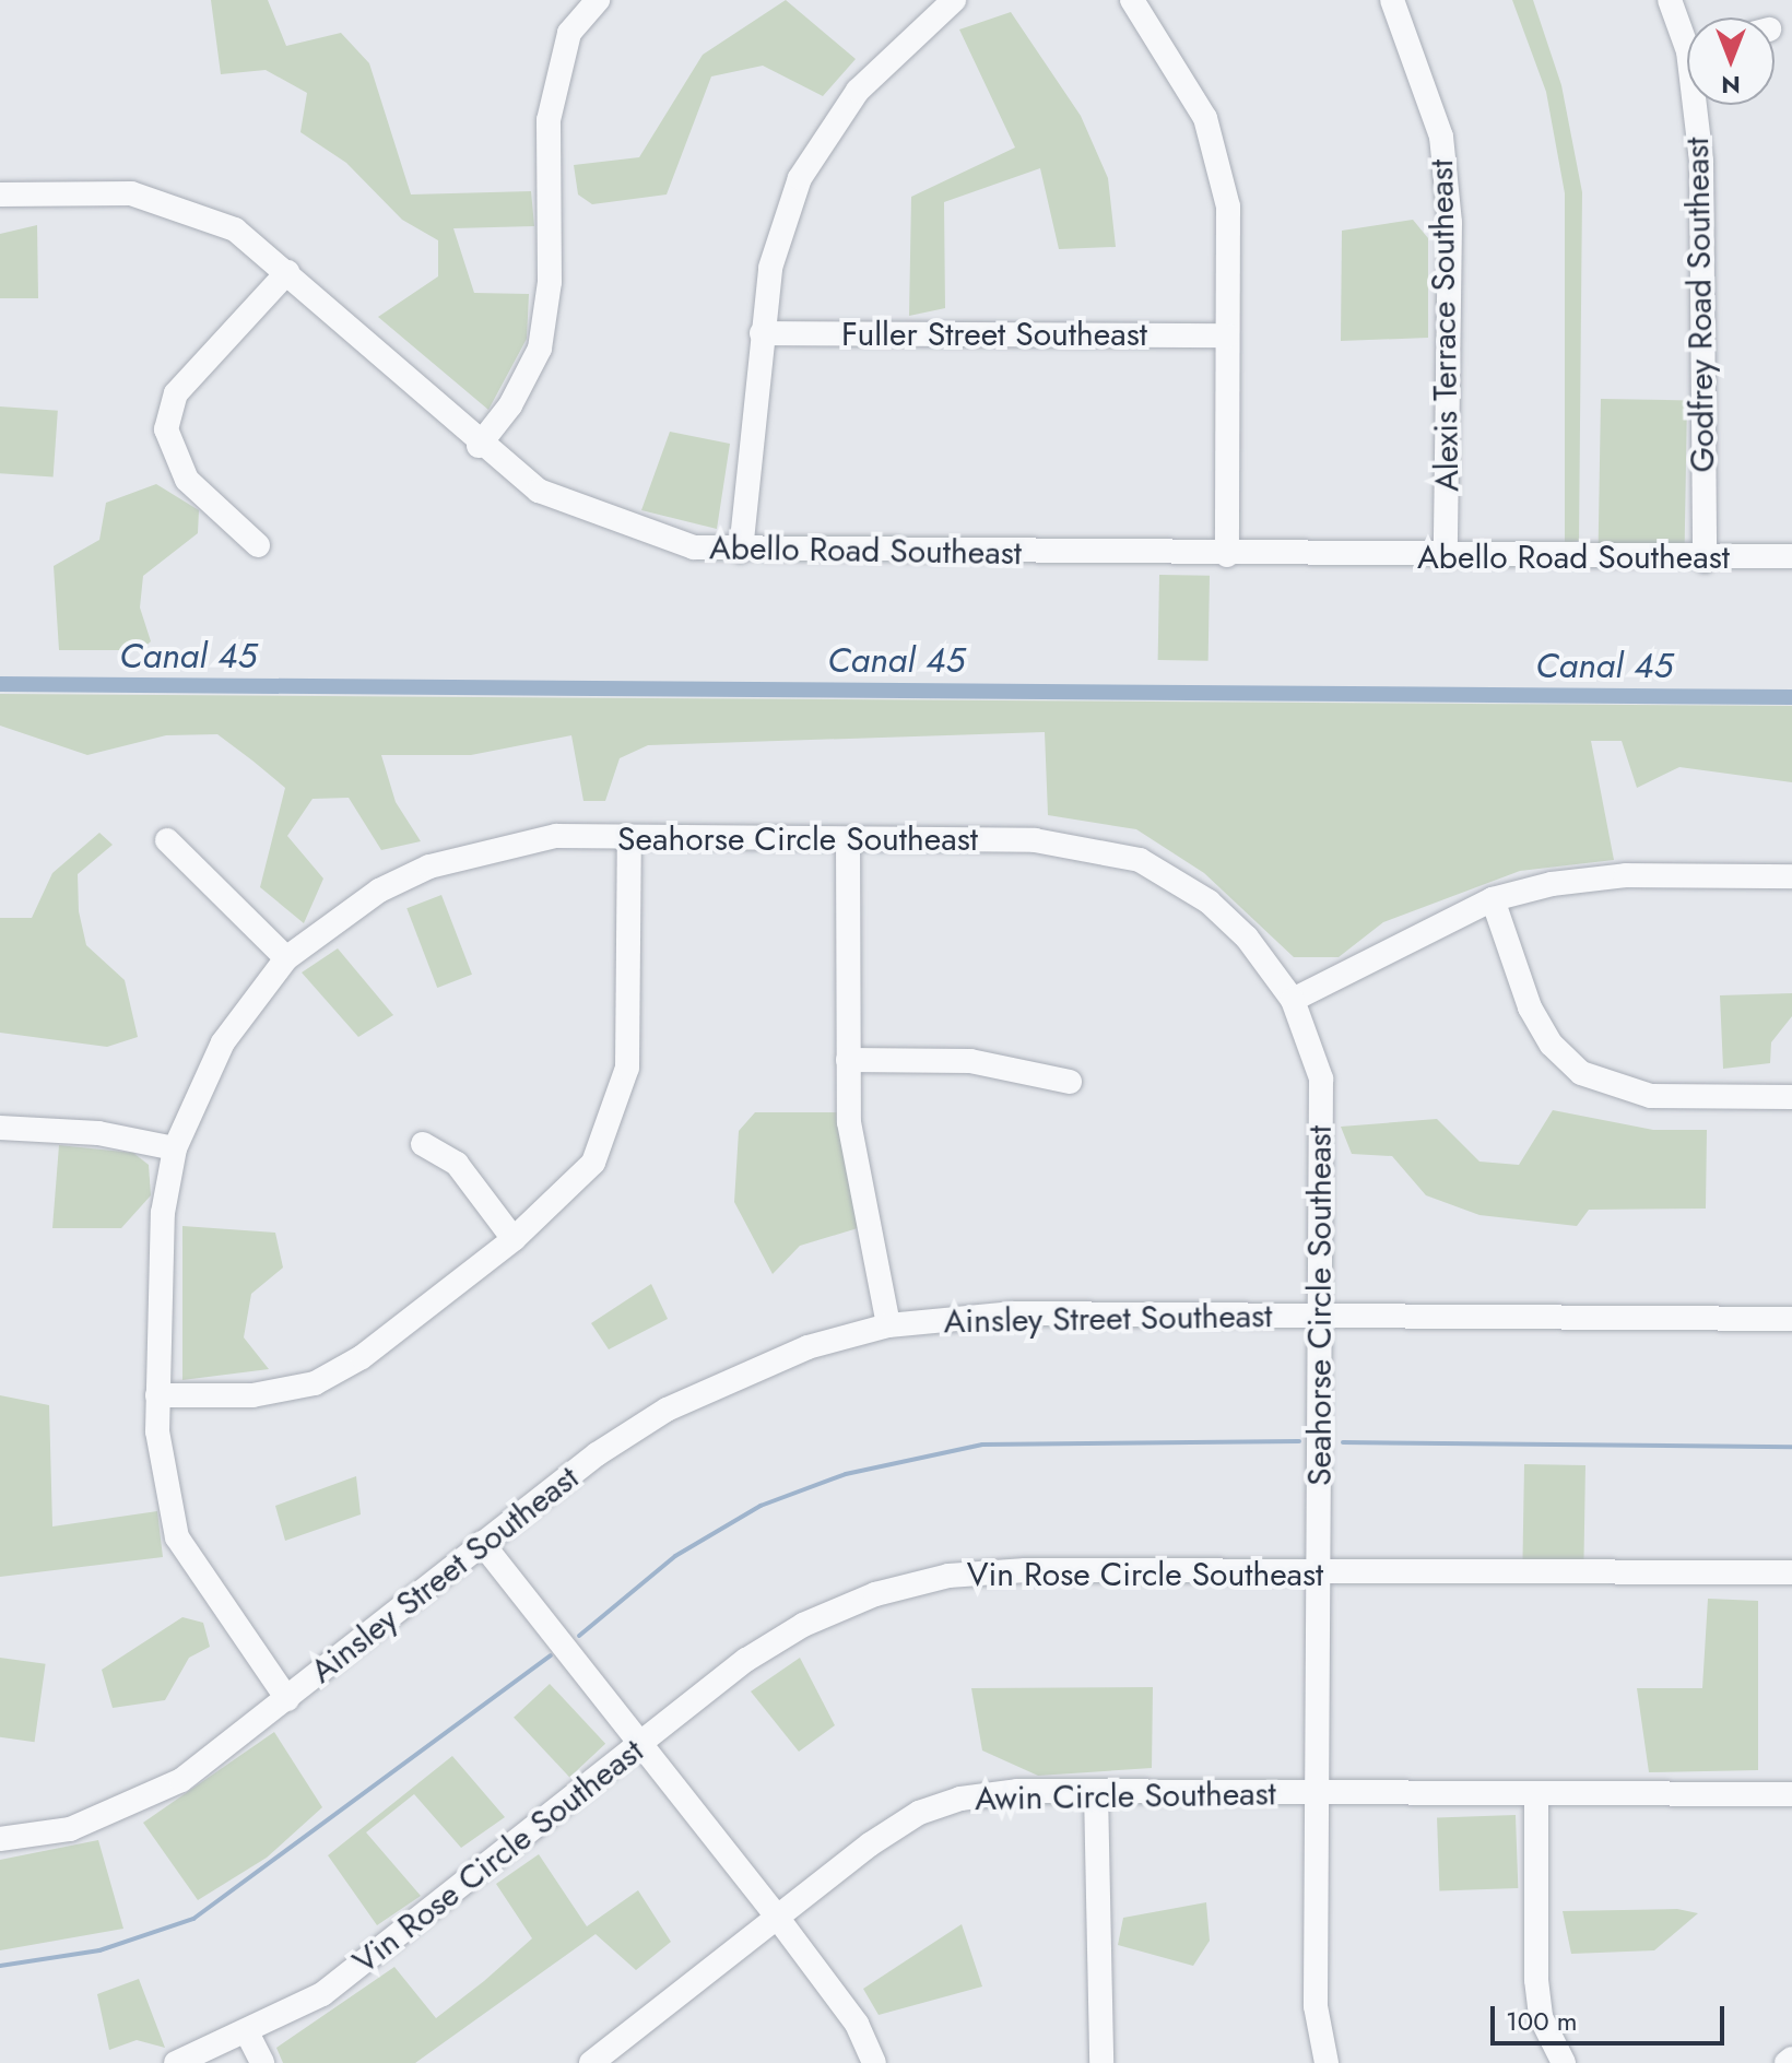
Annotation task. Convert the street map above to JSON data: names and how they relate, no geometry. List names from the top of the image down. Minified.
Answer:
{"streets":{"street":["Godfrey Road Southeast","Alexis Terrace Southeast","Fuller Street Southeast","Abello Road Southeast","Seahorse Circle Southeast","Ainsley Street Southeast","Vin Rose Circle Southeast","Awin Circle Southeast"]},"crossings":[["Godfrey Road Southeast","Abello Road Southeast"],["Alexis Terrace Southeast","Abello Road Southeast"],["Seahorse Circle Southeast","Ainsley Street Southeast"],["Seahorse Circle Southeast","Vin Rose Circle Southeast"],["Seahorse Circle Southeast","Awin Circle Southeast"]],"water":["Canal 45"],"scale_bar":"100 m","north":"bottom"}
